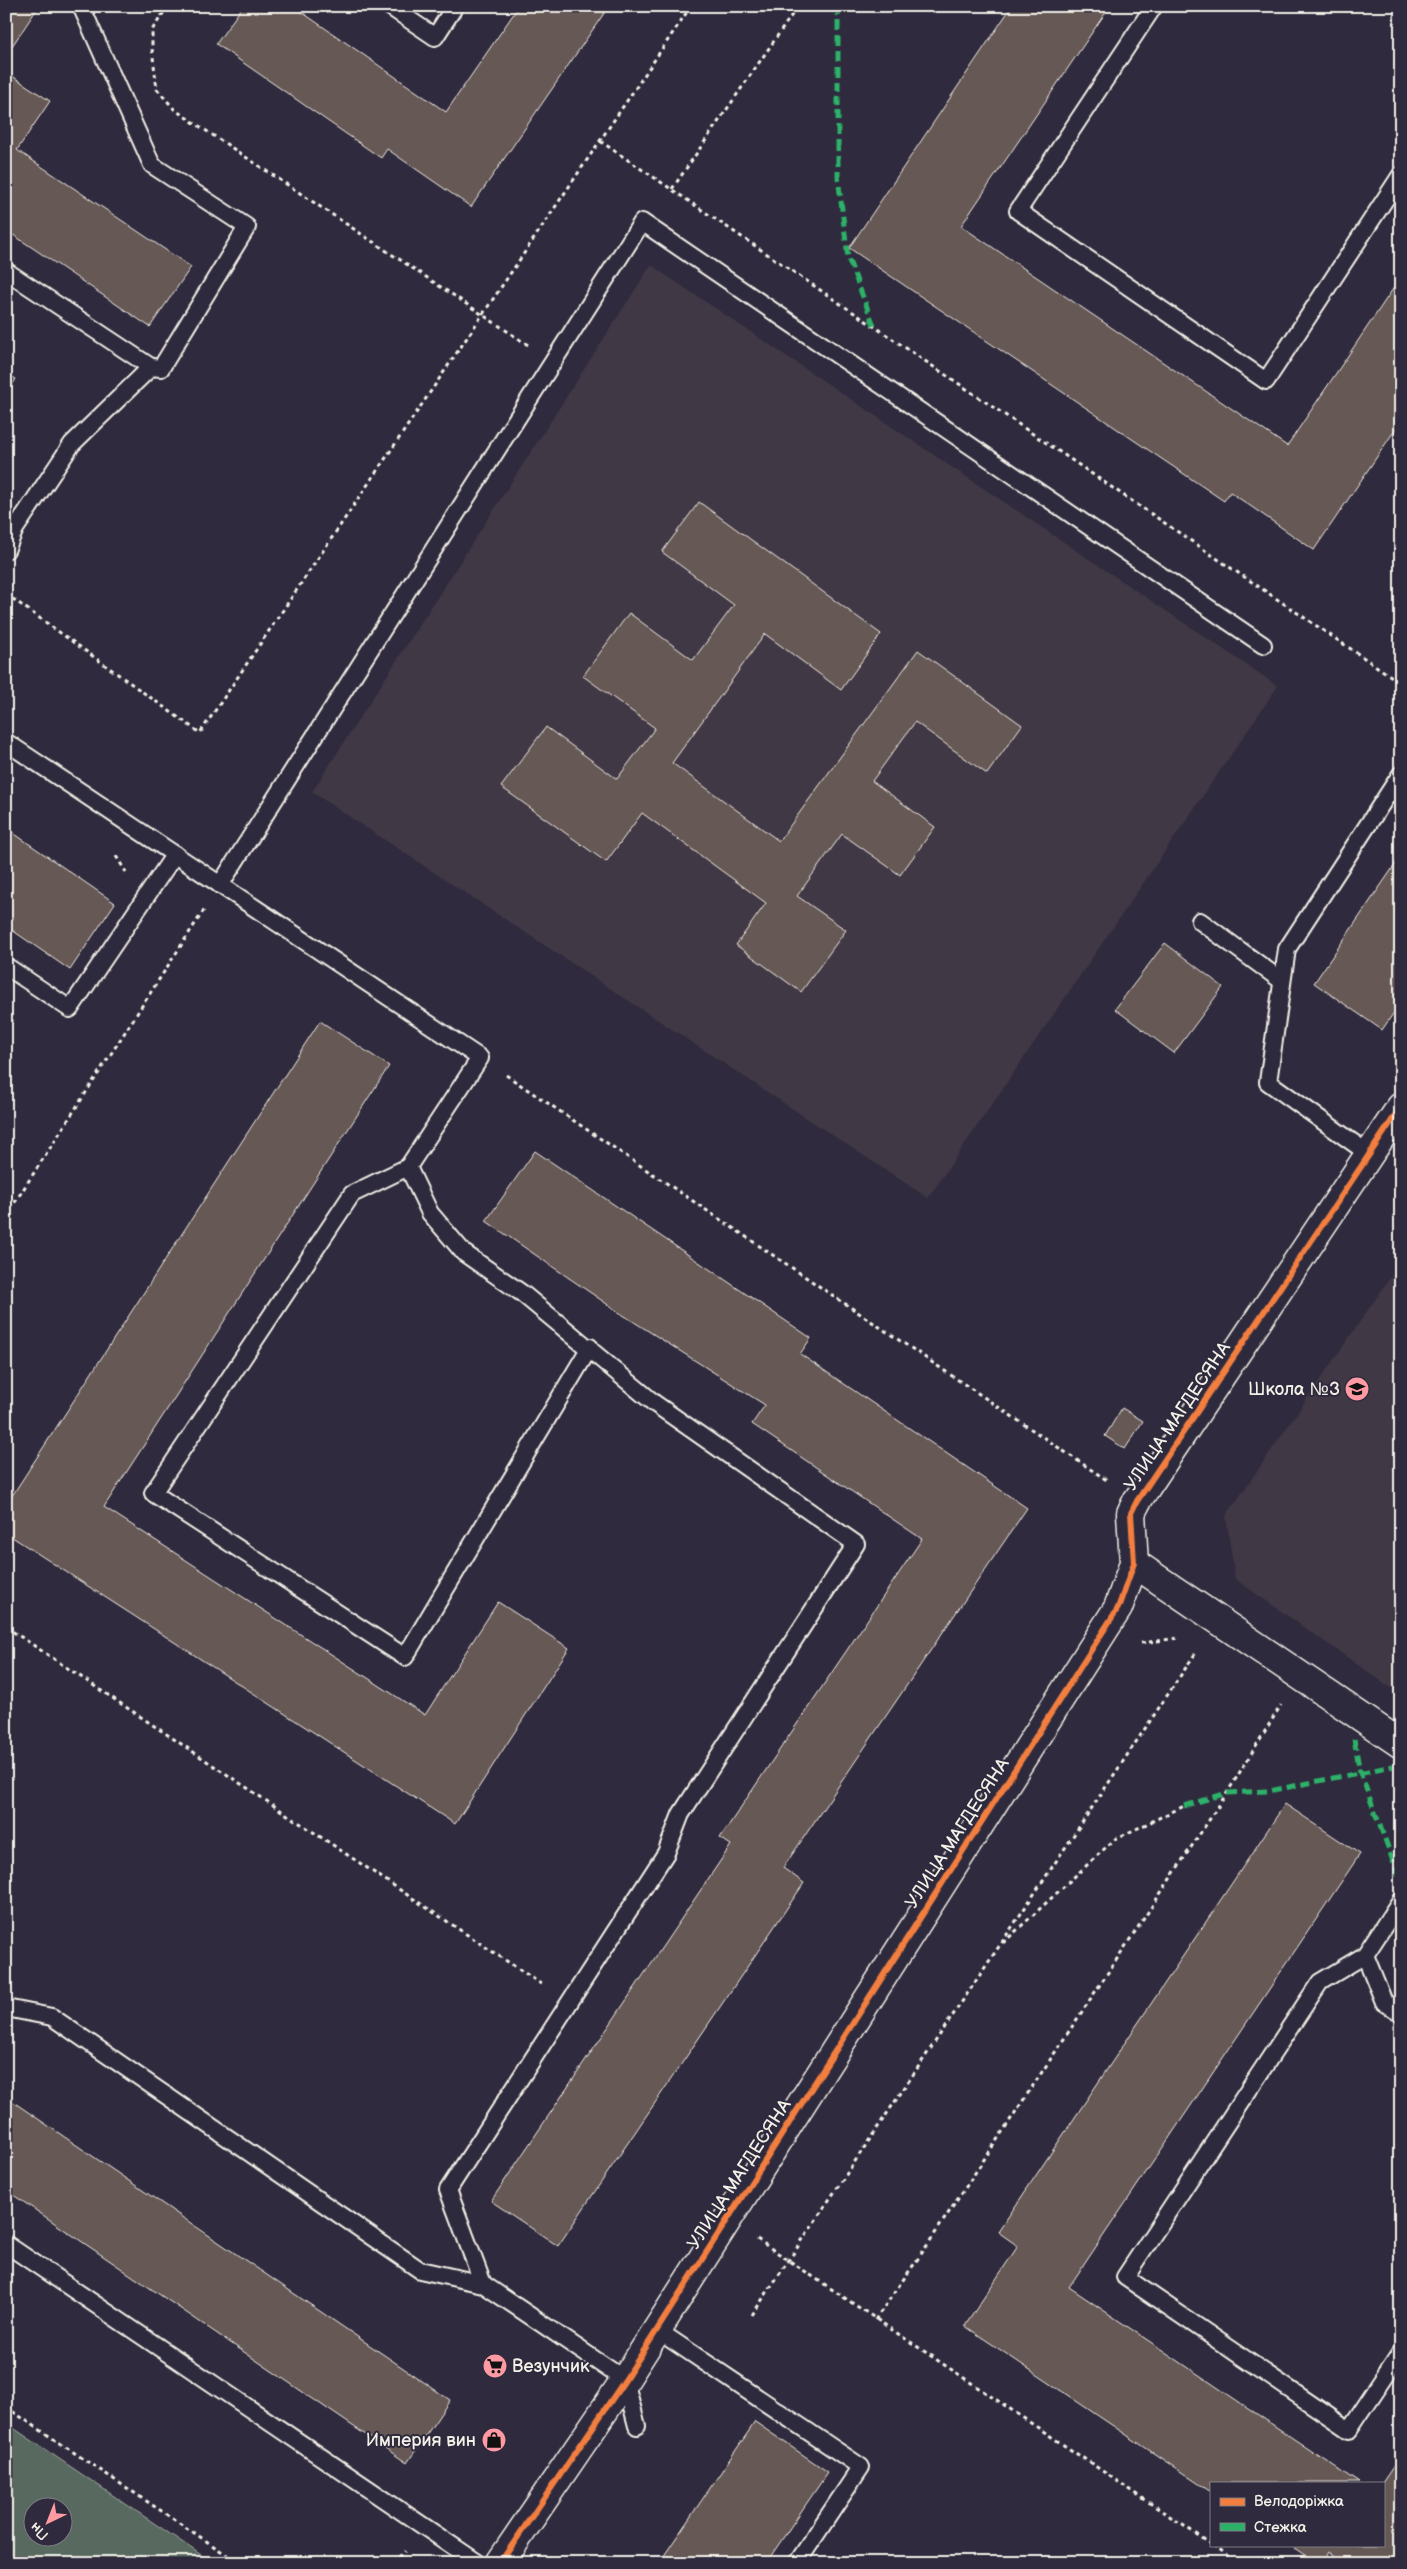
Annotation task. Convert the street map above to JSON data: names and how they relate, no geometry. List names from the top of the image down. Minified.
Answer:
{"streets":{"street":["УЛИЦА МАГДЕСЯНА"]},"places":{"school or university":["Школа №3"],"supermarket":["Везунчик"],"shop":["Империя вин"]},"legend":["Велодоріжка","Стежка"],"north":"bottom left"}
